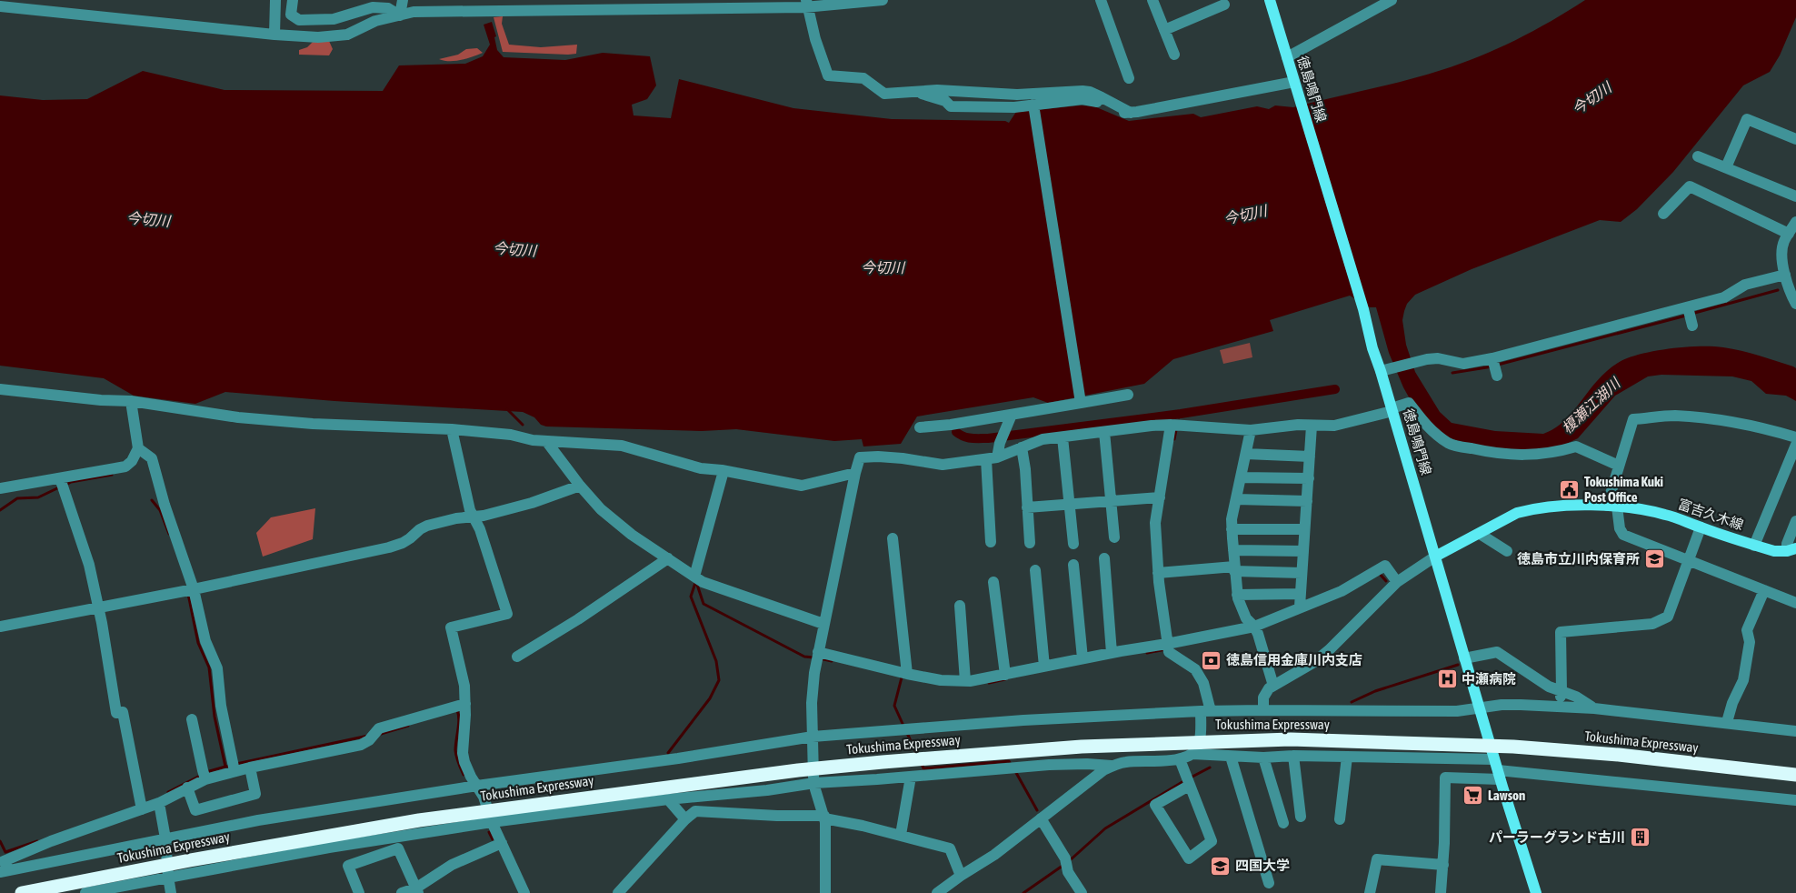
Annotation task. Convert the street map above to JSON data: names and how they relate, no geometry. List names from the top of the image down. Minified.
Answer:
{"streets":{"highway":["Tokushima Expressway"],"main road":["徳島鳴門線","富吉久木線"]},"crossings":[["徳島鳴門線","富吉久木線"]],"water":["今切川","榎瀬江湖川"],"places":{"public building":["Tokushima Kuki Post Office"],"school or university":["徳島市立川内保育所","四国大学"],"bank":["徳島信用金庫川内支店"],"hospital":["中瀬病院"],"supermarket":["Lawson"],"building":["パーラーグランド古川"]}}
